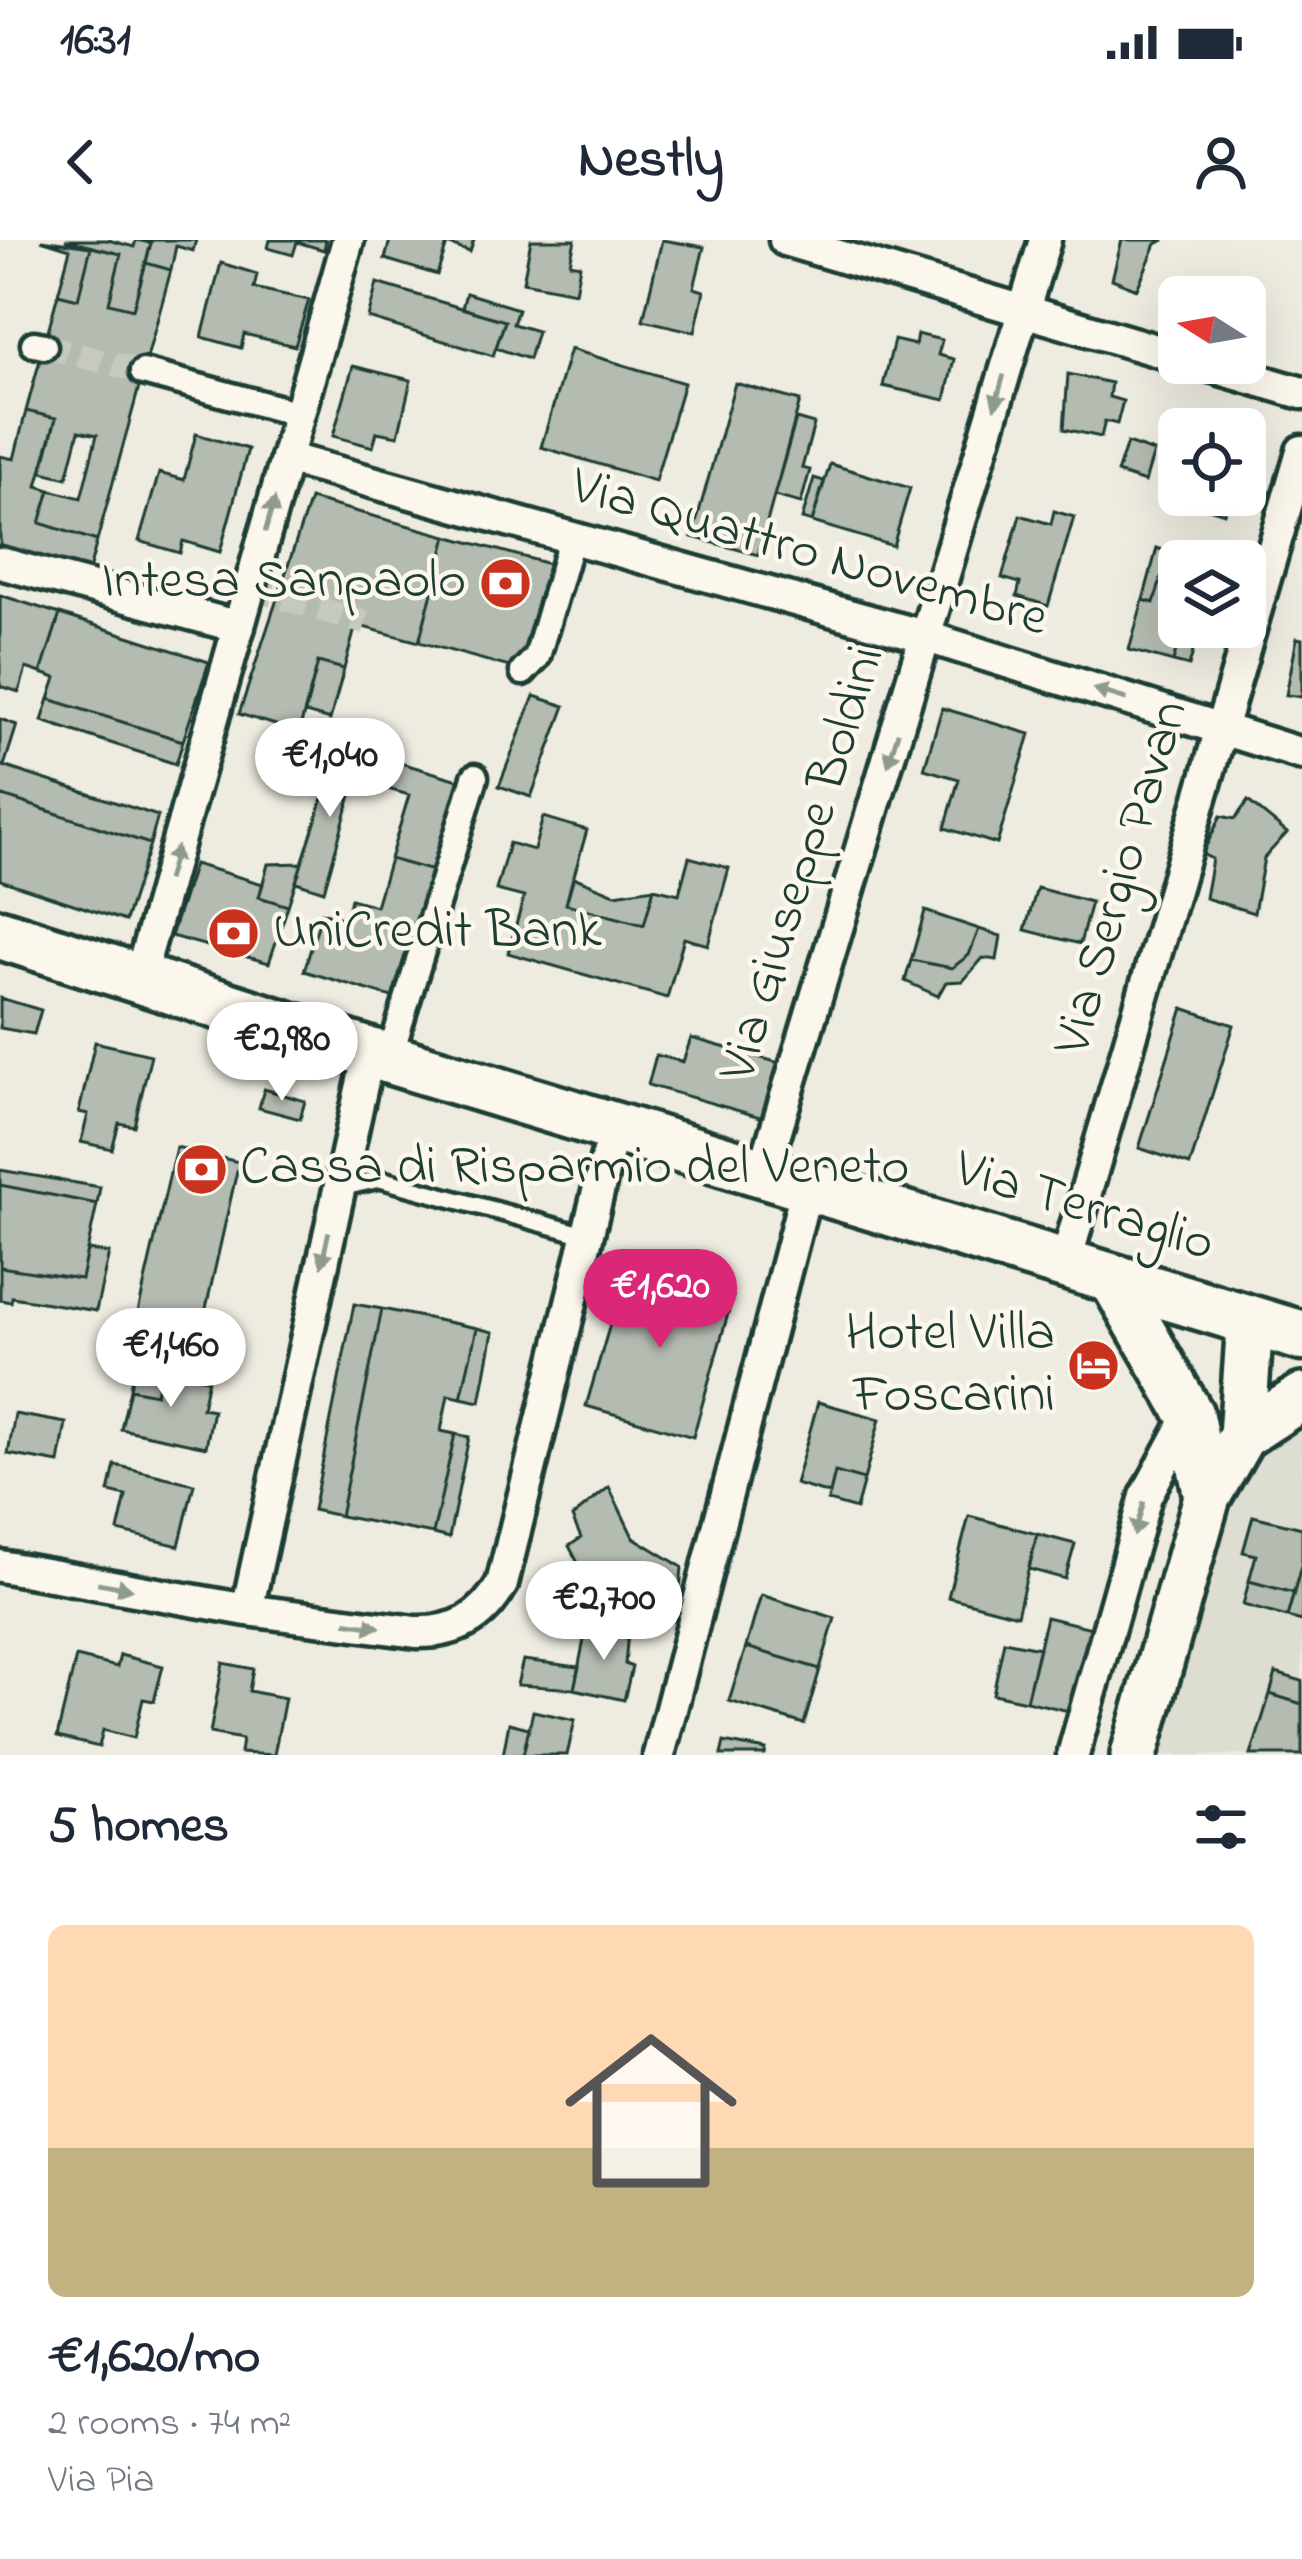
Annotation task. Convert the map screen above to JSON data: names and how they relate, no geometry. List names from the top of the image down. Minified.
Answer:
{"streets":{"main road":["Via Terraglio"],"street":["Via Quattro Novembre","Via Giuseppe Boldini","Via Sergio Pavan"]},"crossings":[["Via Quattro Novembre","Via Giuseppe Boldini"],["Via Quattro Novembre","Via Sergio Pavan"],["Via Giuseppe Boldini","Via Terraglio"],["Via Sergio Pavan","Via Terraglio"]],"one_way":["Via Giuseppe Boldini"],"places":{"bank":["Intesa Sanpaolo","UniCredit Bank","Cassa di Risparmio del Veneto"],"hotel":["Hotel Villa Foscarini"]},"north":"left","page":{"status":"16:31","header":"Nestly","price":["€1,040","€2,980","€1,620","€1,460","€2,700"],"heading":"5 homes","list":[{"name":"€1,620/mo","note":"2 rooms · 74 m² · Via Pia"}]}}
